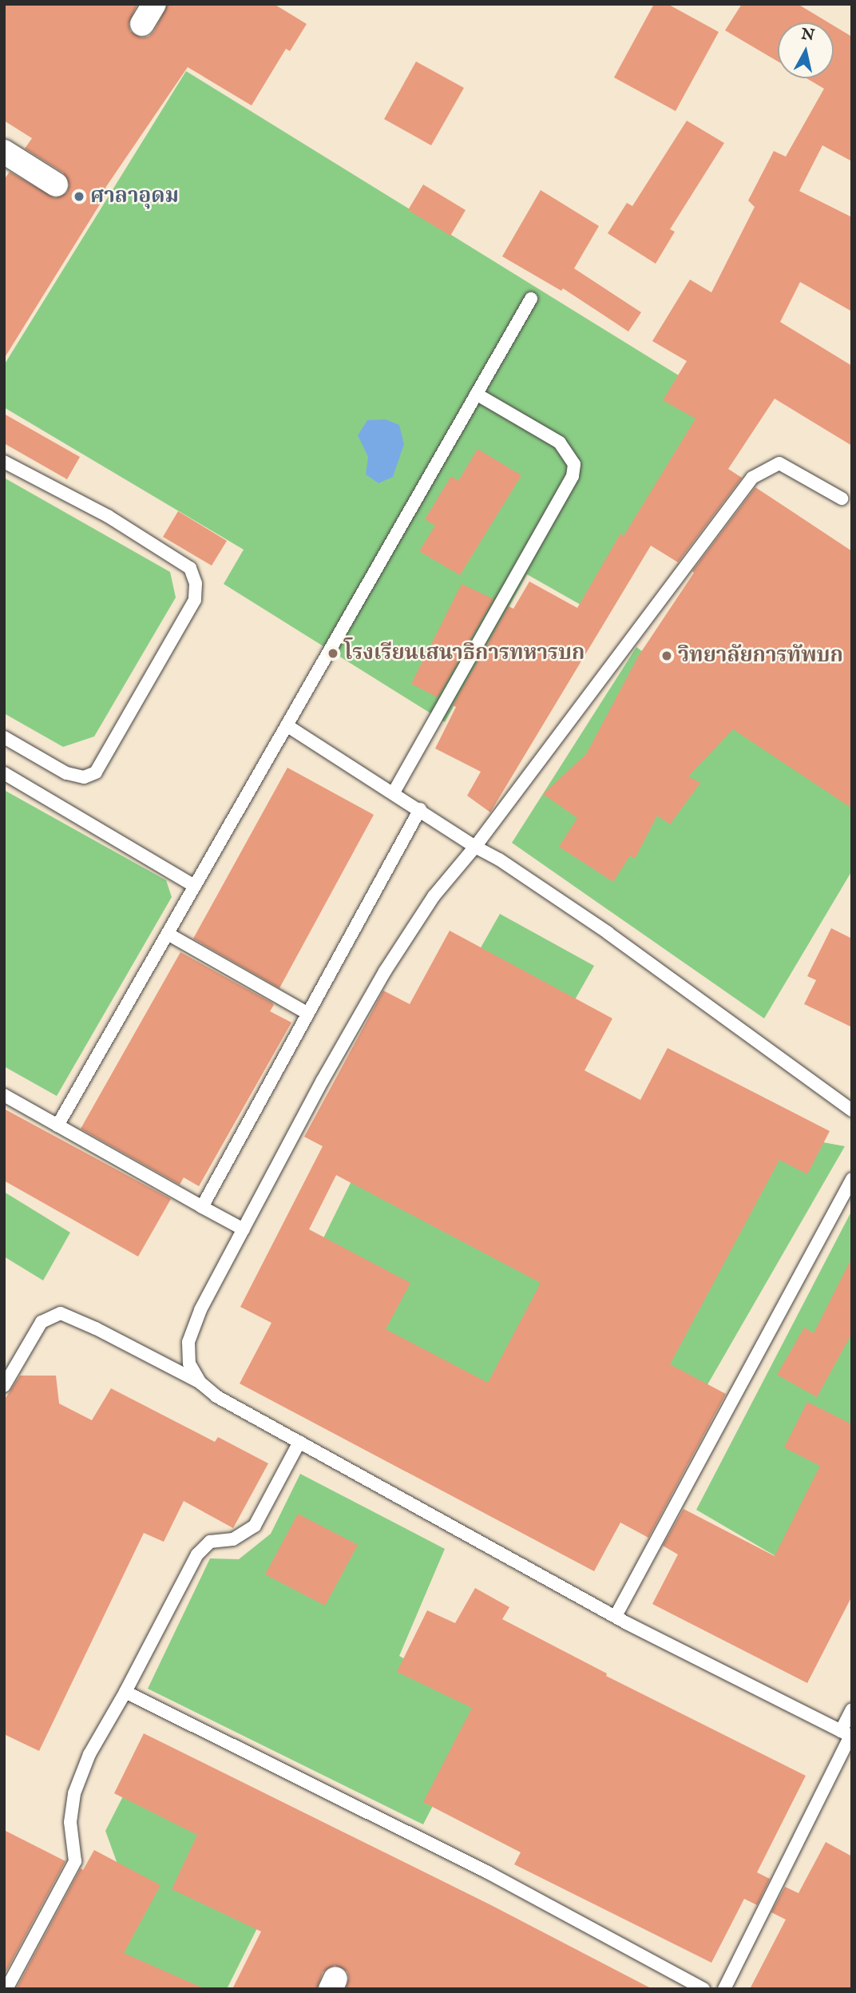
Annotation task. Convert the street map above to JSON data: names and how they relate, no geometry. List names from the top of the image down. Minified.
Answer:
{"places":["ศาลาอุดม","โรงเรียนเสนาธิการทหารบก","วิทยาลัยการทัพบก"],"north":"top"}
